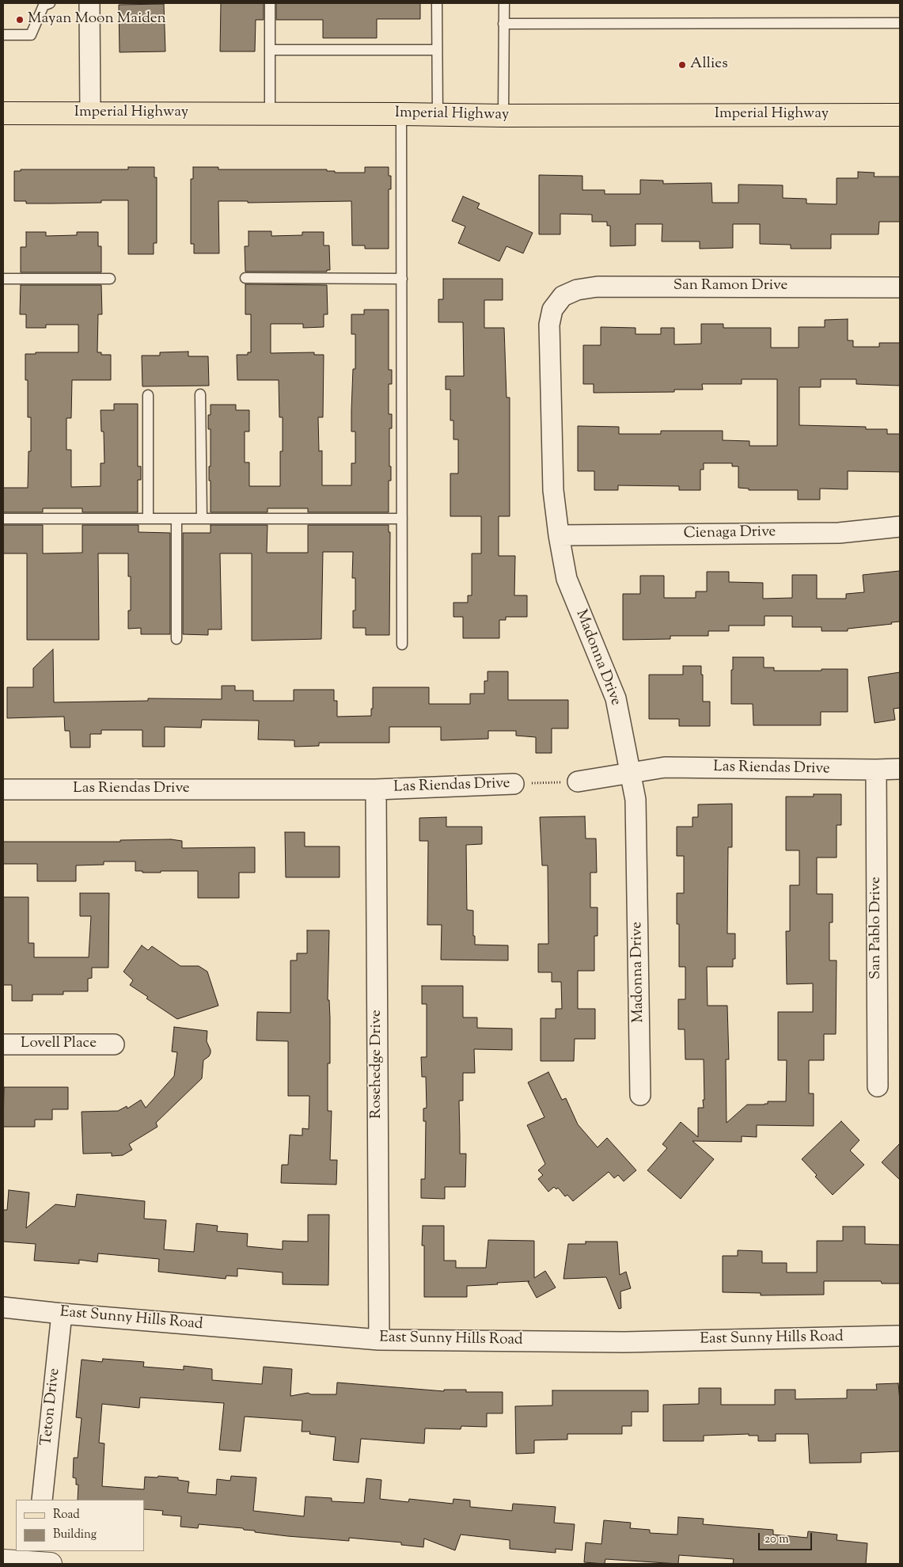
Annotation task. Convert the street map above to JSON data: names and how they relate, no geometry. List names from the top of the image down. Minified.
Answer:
{"streets":{"main road":["Imperial Highway"],"street":["San Ramon Drive","Cienaga Drive","Madonna Drive","Las Riendas Drive","San Pablo Drive","Lovell Place","Rosehedge Drive","East Sunny Hills Road","Teton Drive"]},"crossings":[["San Ramon Drive","Madonna Drive"],["Cienaga Drive","Madonna Drive"],["Madonna Drive","Las Riendas Drive"],["Las Riendas Drive","San Pablo Drive"],["Las Riendas Drive","Rosehedge Drive"],["Rosehedge Drive","East Sunny Hills Road"],["East Sunny Hills Road","Teton Drive"]],"places":["Mayan Moon Maiden","Allies"],"legend":["Road","Building"],"scale_bar":"20 m"}
